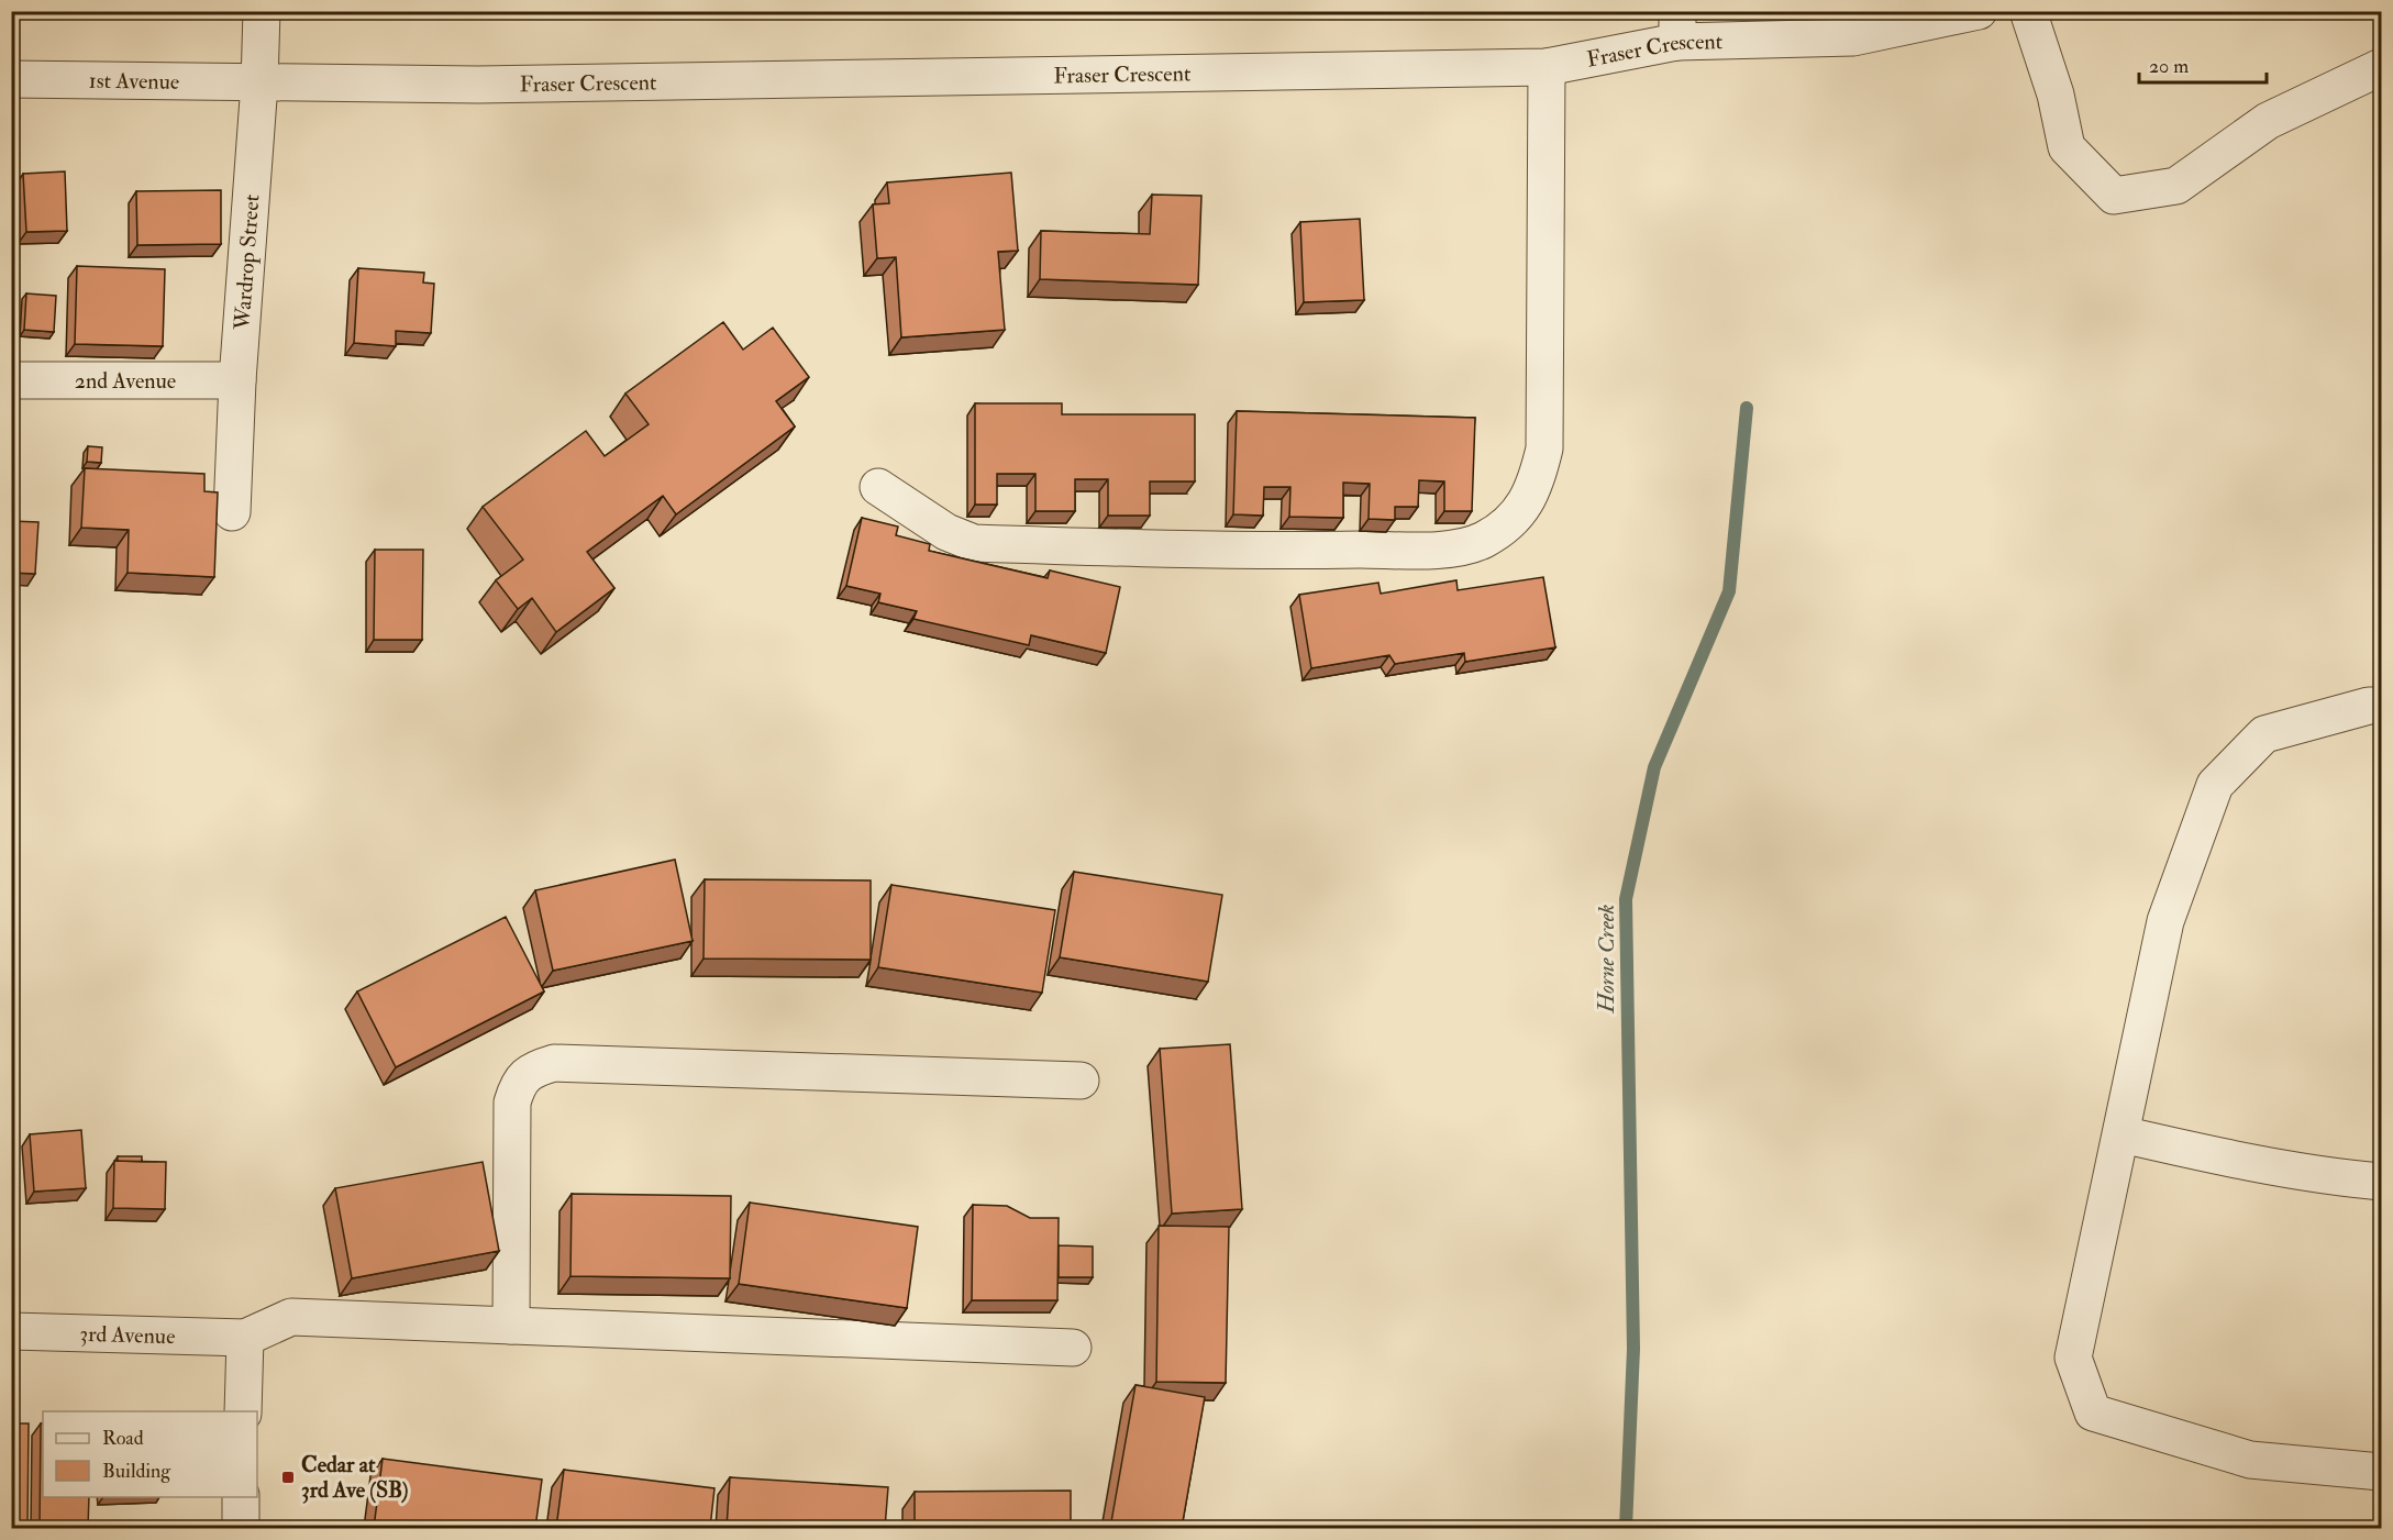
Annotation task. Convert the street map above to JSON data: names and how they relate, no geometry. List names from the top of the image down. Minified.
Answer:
{"streets":{"street":["Fraser Crescent","1st Avenue","Wardrop Street","2nd Avenue","3rd Avenue"]},"crossings":[["Fraser Crescent","1st Avenue"],["Fraser Crescent","Wardrop Street"],["1st Avenue","Wardrop Street"],["Wardrop Street","2nd Avenue"]],"water":["Horne Creek"],"places":{"transit":["Cedar at 3rd Ave (SB)"]},"legend":["Road","Building"],"scale_bar":"20 m"}
